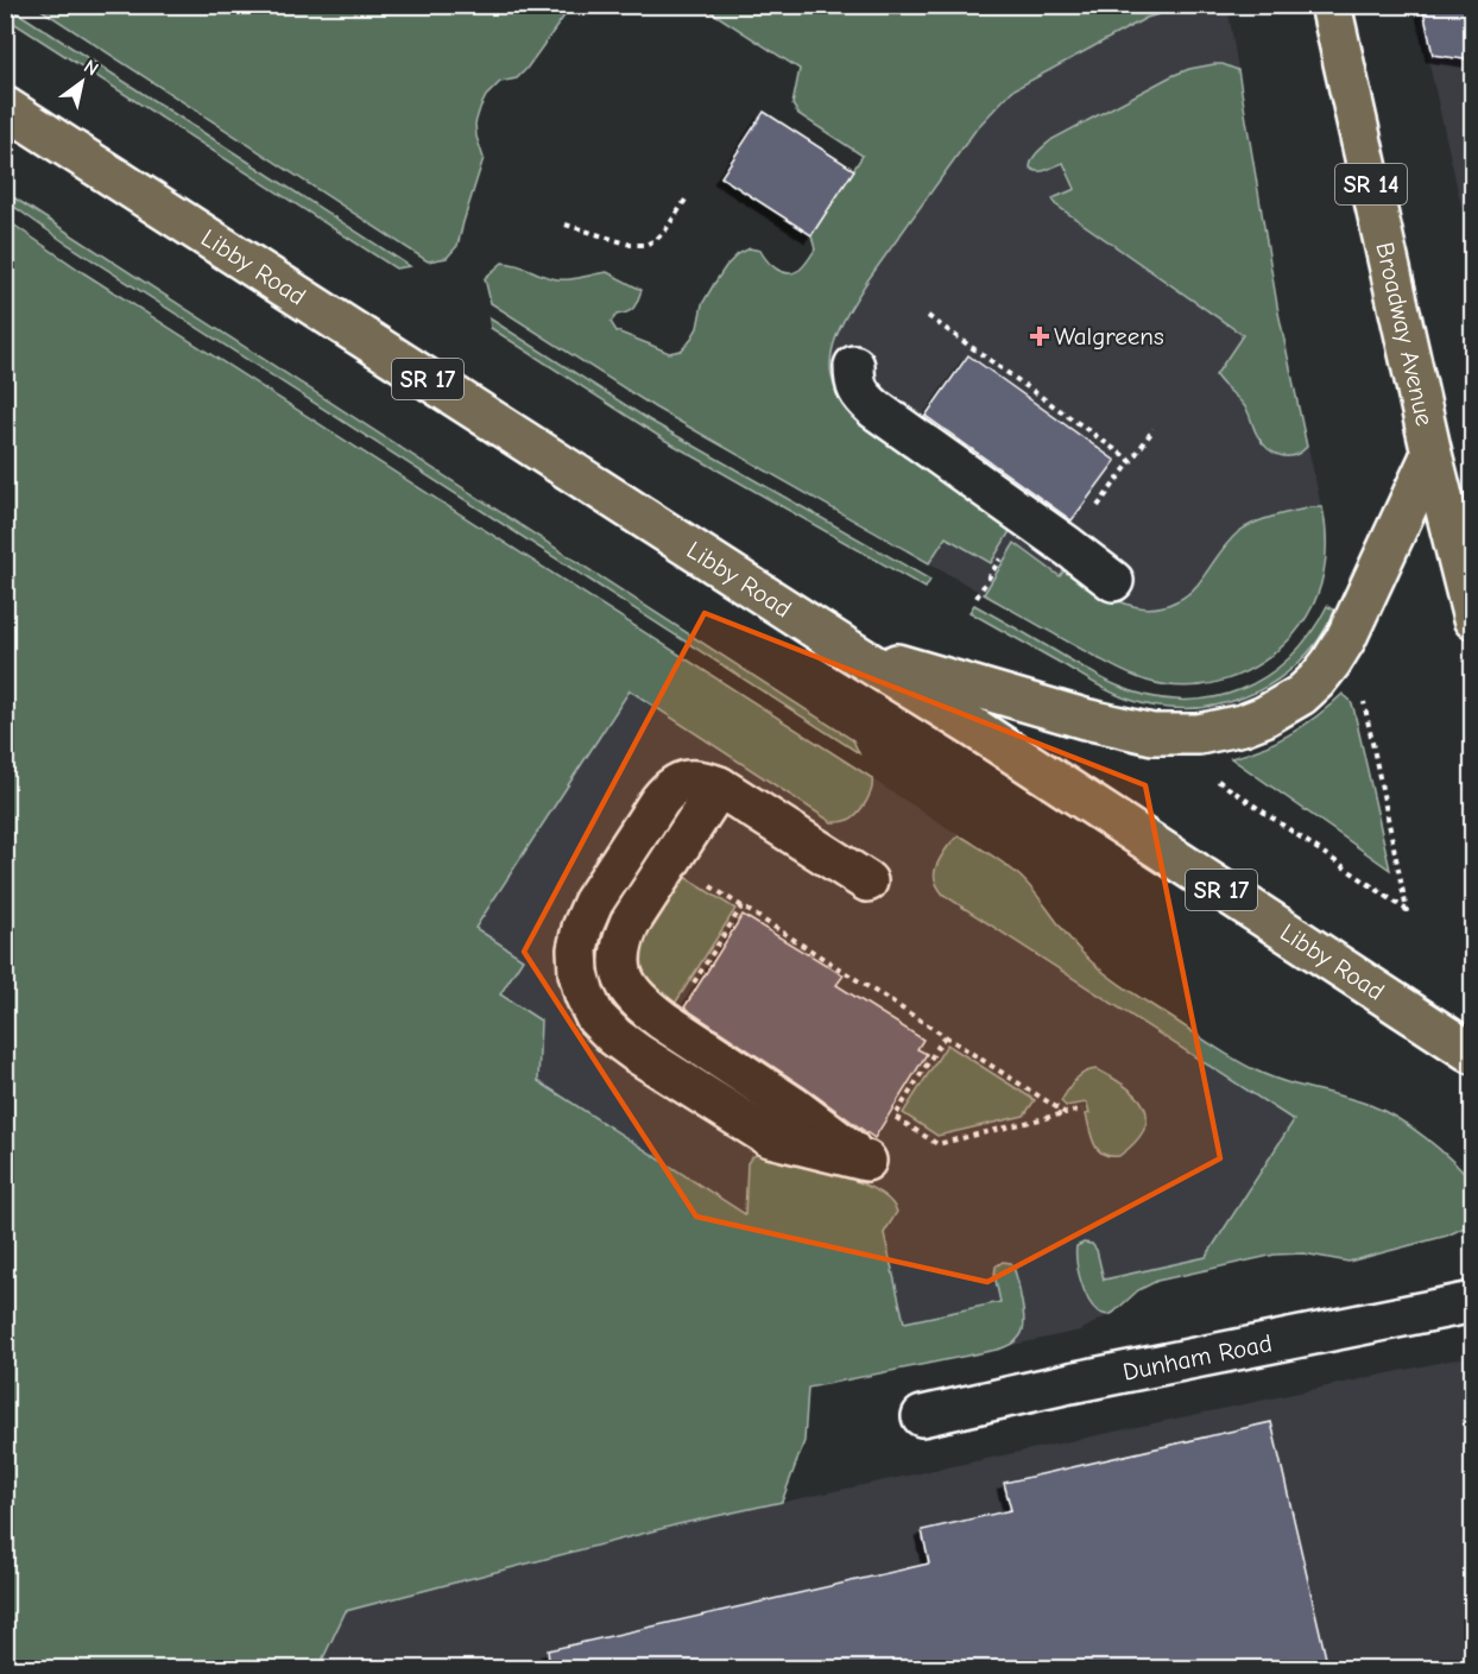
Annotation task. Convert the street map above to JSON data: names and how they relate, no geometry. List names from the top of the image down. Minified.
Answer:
{"streets":{"main road":["SR 14","Libby Road","Broadway Avenue","SR 17"],"street":["Dunham Road"]},"places":{"health":["Walgreens"]},"north":"top right"}
